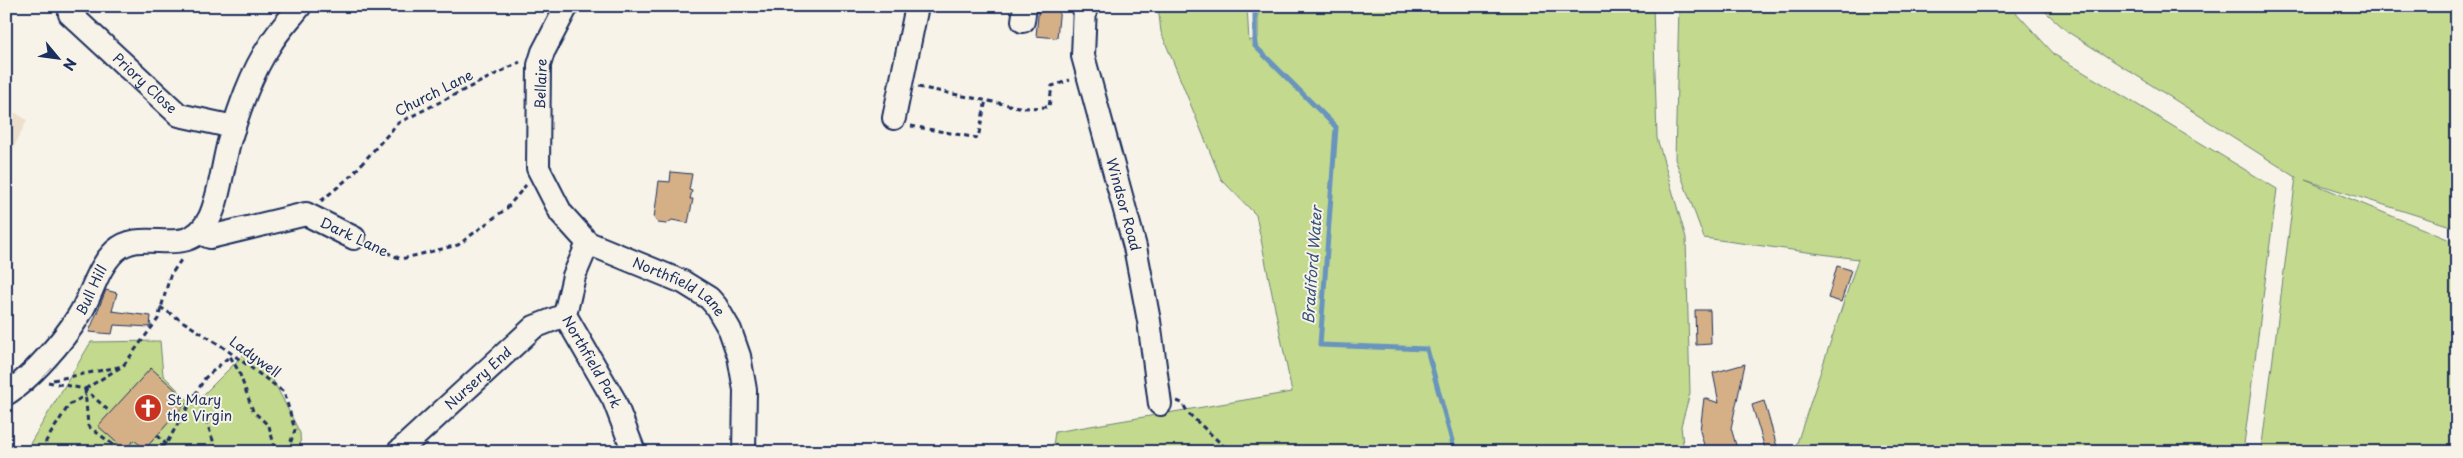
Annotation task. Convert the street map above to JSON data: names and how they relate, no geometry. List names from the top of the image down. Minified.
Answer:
{"streets":{"street":["Priory Close","Bellaire","Windsor Road","Dark Lane","Bull Hill","Northfield Lane","Northfield Park","Nursery End"],"path":["Church Lane","Ladywell"]},"crossings":[["Bellaire","Church Lane"],["Bellaire","Dark Lane"],["Bellaire","Northfield Lane"],["Church Lane","Dark Lane"],["Dark Lane","Bull Hill"],["Dark Lane","Northfield Lane"],["Northfield Lane","Northfield Park"],["Northfield Park","Nursery End"]],"water":["Bradiford Water"],"places":{"church":["St Mary the Virgin"]},"north":"bottom right"}
